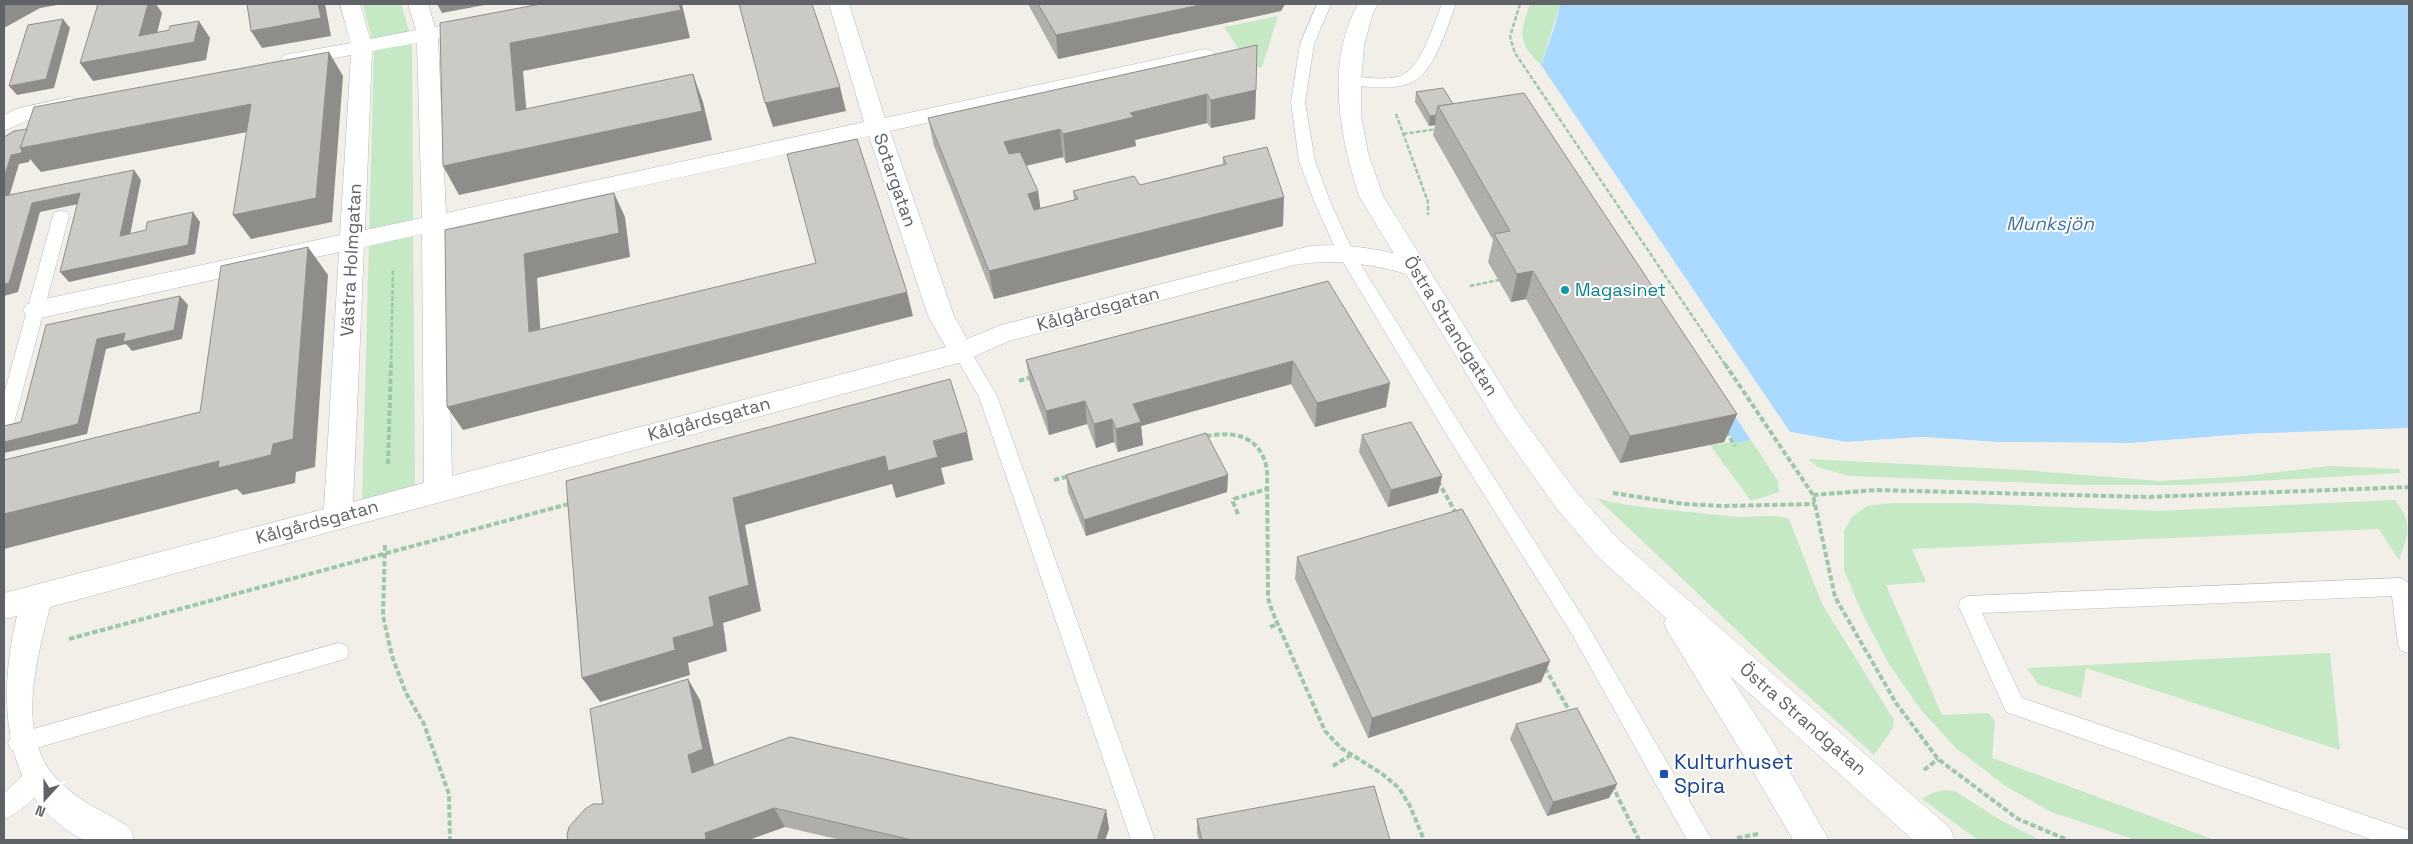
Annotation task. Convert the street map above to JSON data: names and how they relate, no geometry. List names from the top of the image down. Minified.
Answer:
{"streets":{"street":["Sotargatan","Västra Holmgatan","Kålgårdsgatan","Östra Strandgatan"]},"crossings":[["Sotargatan","Kålgårdsgatan"],["Västra Holmgatan","Kålgårdsgatan"],["Kålgårdsgatan","Östra Strandgatan"]],"water":["Munksjön"],"places":{"other":["Magasinet"],"transit":["Kulturhuset Spira"]},"north":"bottom"}
